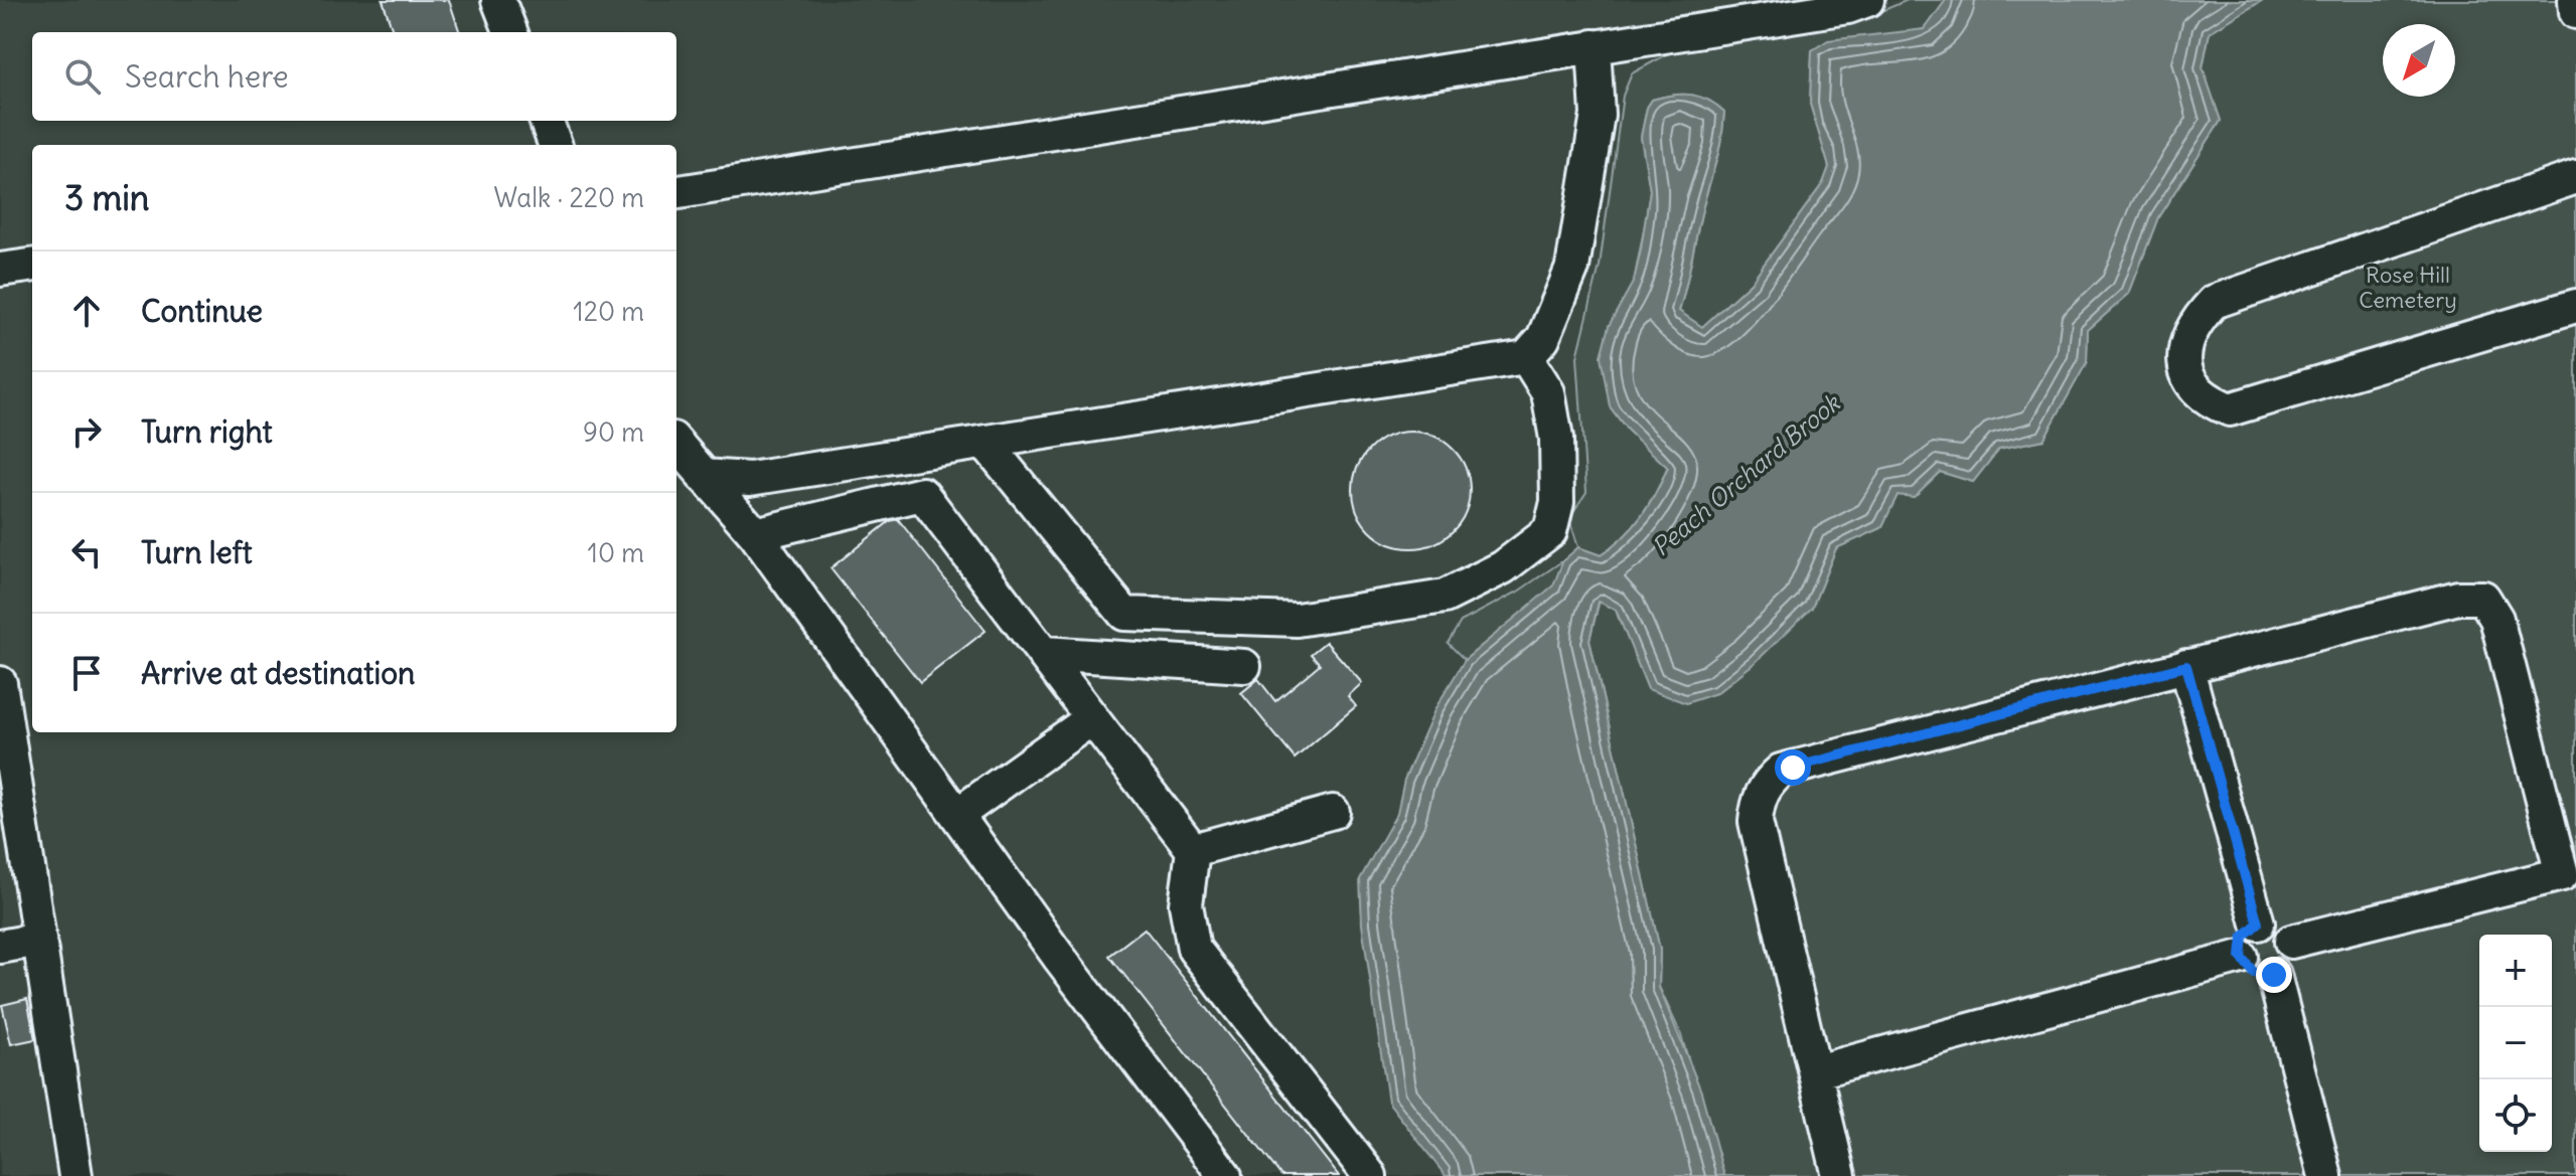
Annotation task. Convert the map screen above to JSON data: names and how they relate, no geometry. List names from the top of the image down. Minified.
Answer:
{"water":["Peach Orchard Brook"],"parks":["Rose Hill Cemetery"],"north":"bottom left","page":{"search":"Search here","heading":["3 min","Walk · 220 m"],"list":[["Continue","120 m"],["Turn right","90 m"],["Turn left","10 m"],"Arrive at destination"],"map_buttons":["+","−"]}}
